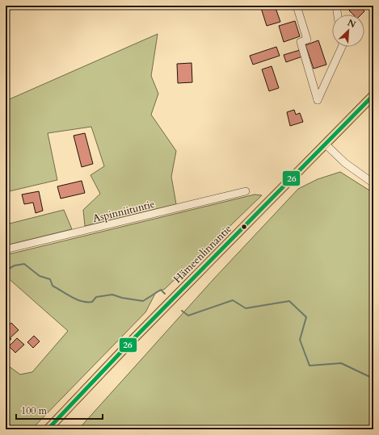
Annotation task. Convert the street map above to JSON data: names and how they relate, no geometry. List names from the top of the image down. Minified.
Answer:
{"streets":{"main road":["Hämeenlinnantie"],"street":["Aspinniituntie"]},"lines":["transit line 26"],"scale_bar":"100 m","north":"top right"}
